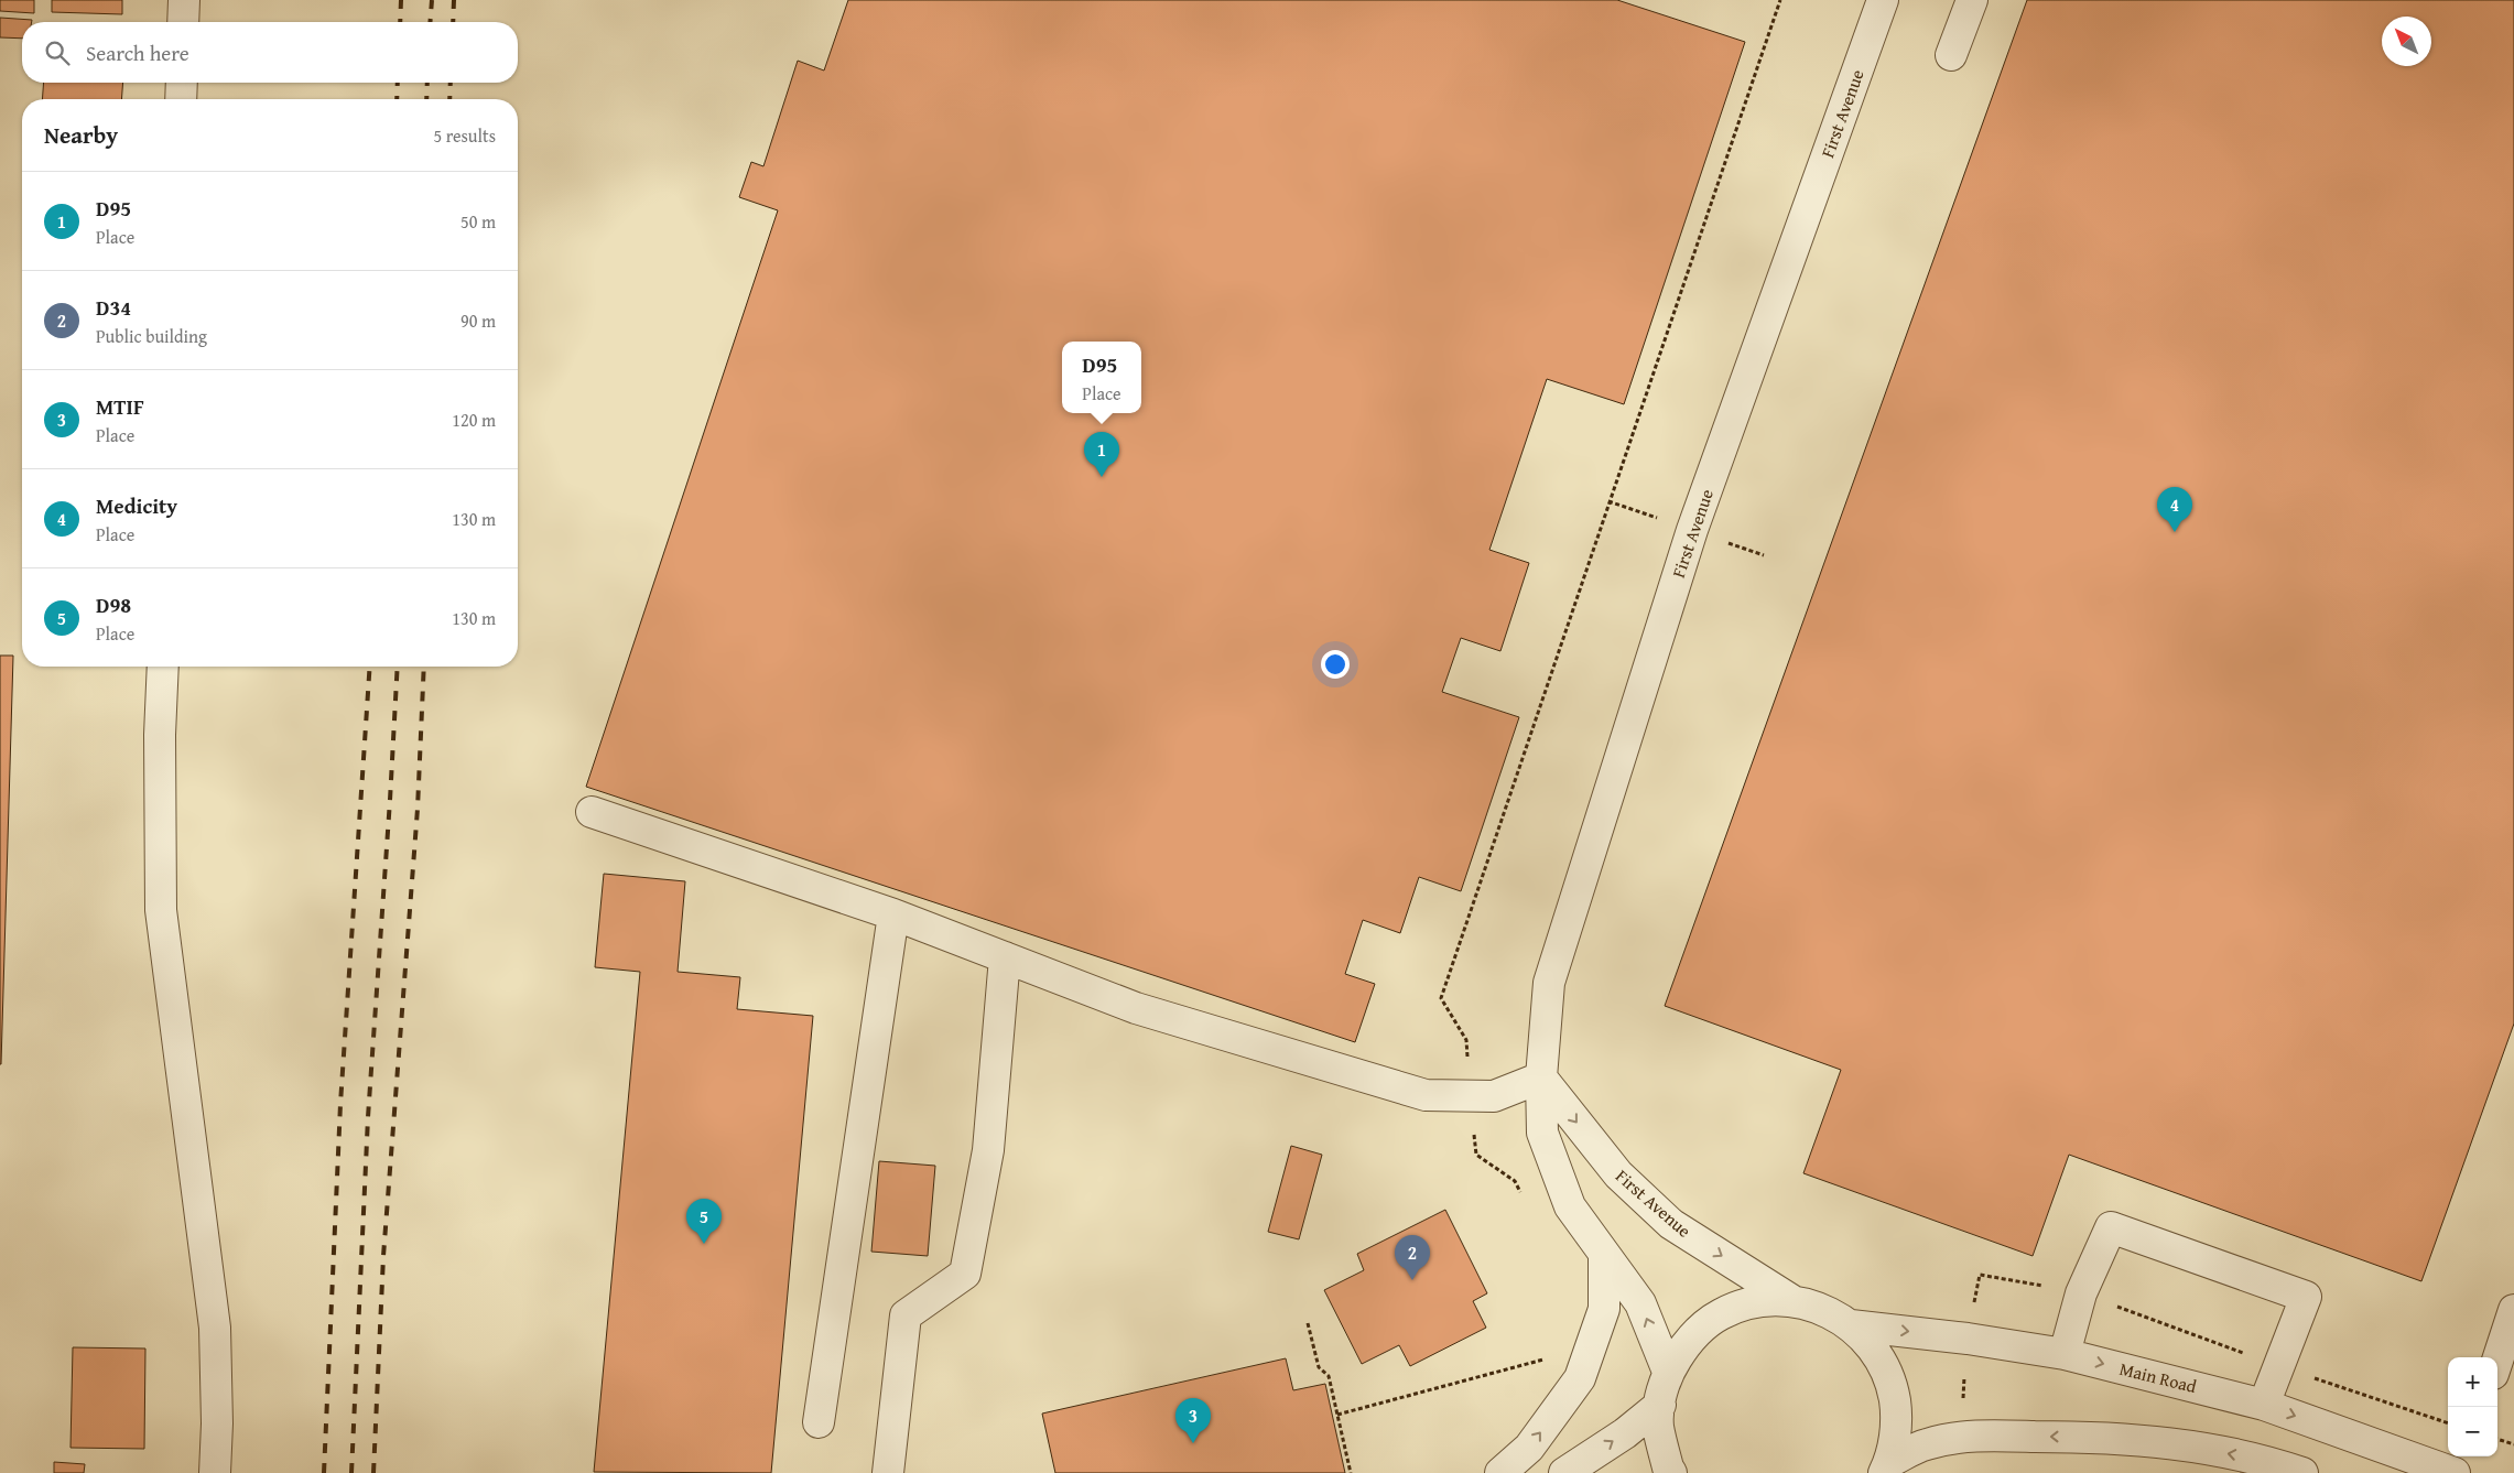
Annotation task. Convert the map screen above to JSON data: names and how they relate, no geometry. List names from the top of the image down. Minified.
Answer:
{"streets":{"lane":["First Avenue","Main Road"]},"north":"top left","page":{"search":"Search here","heading":["Nearby","5 results"],"list":[{"mark":"1","name":"D95","note":"Place","value":"50 m"},{"mark":"2","name":"D34","note":"Public building","value":"90 m"},{"mark":"3","name":"MTIF","note":"Place","value":"120 m"},{"mark":"4","name":"Medicity","note":"Place","value":"130 m"},{"mark":"5","name":"D98","note":"Place","value":"130 m"}],"popup":["D95","Place"],"pins":["1","4","5","2","3"],"map_buttons":["+","−"]}}
